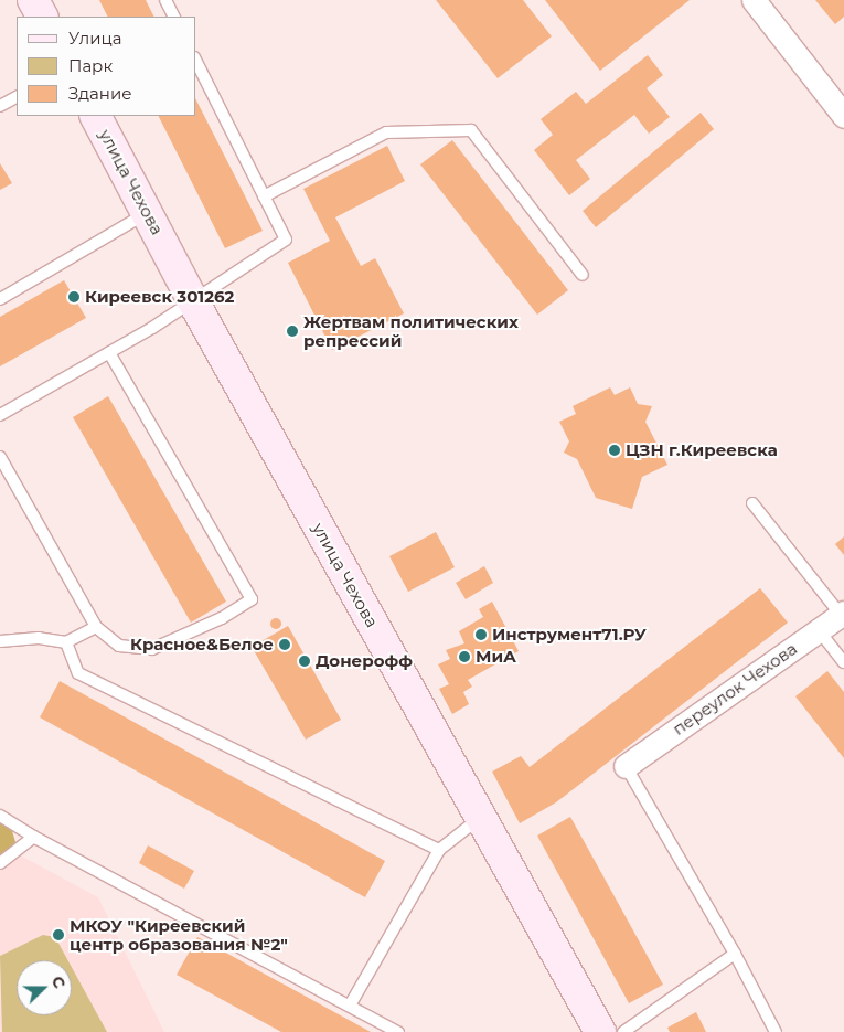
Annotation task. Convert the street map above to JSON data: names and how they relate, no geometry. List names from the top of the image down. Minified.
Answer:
{"streets":{"main road":["улица Чехова"],"street":["переулок Чехова"]},"places":["Киреевск 301262","Жертвам политических репрессий","ЦЗН г.Киреевска","Инструмент71.РУ","Красное&Белое","МиА","Донерофф","МКОУ \"Киреевский центр образования №2\""],"legend":["Улица","Парк","Здание"],"north":"right"}
